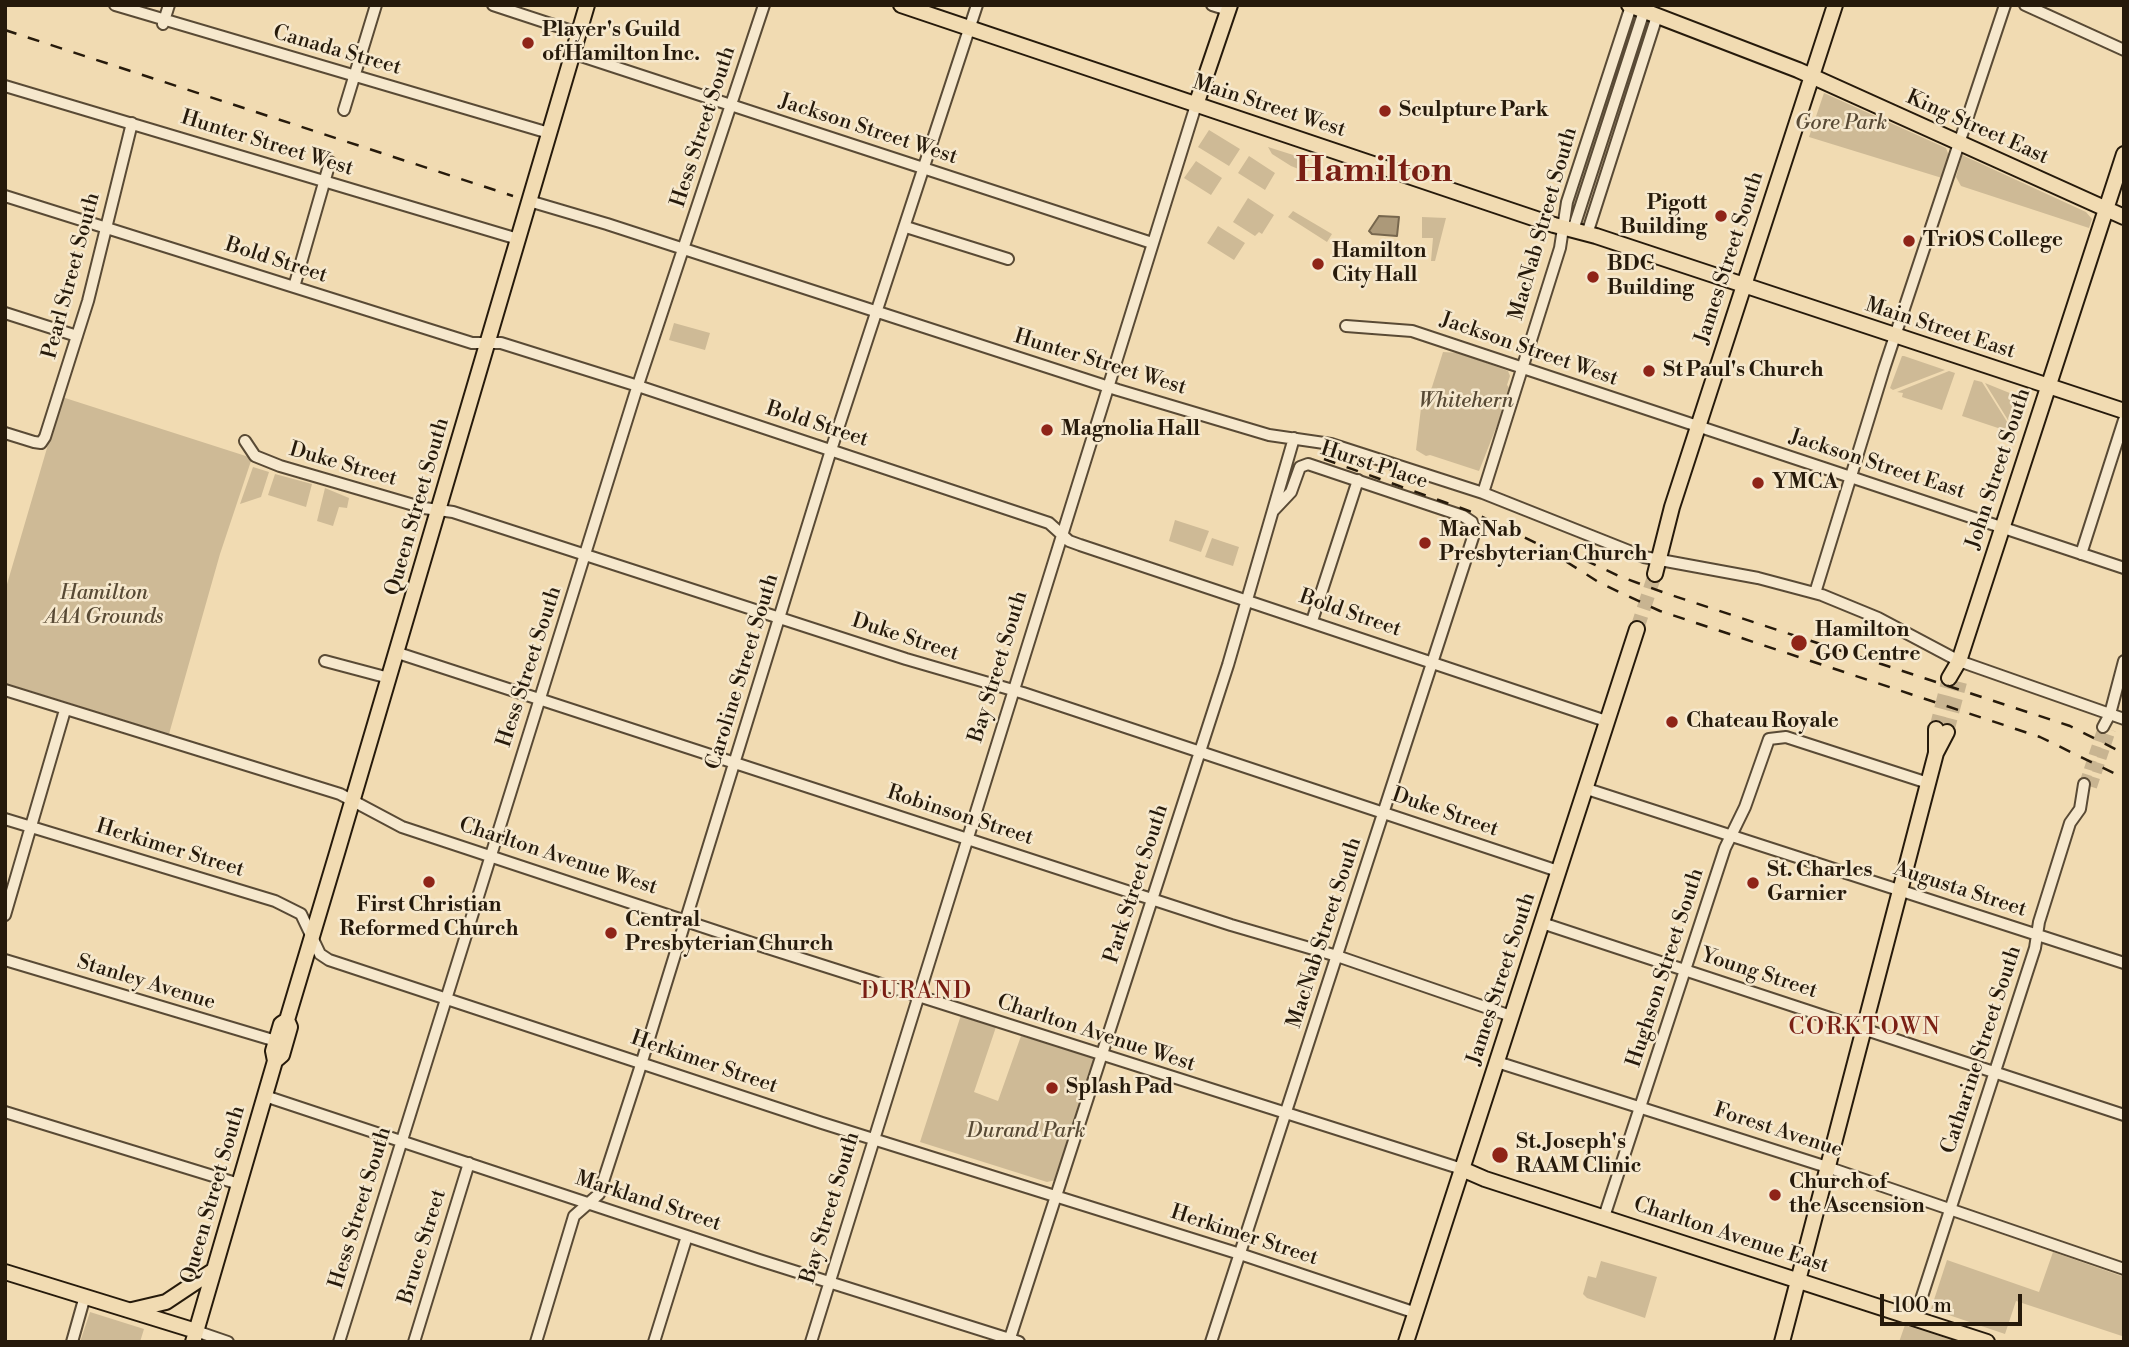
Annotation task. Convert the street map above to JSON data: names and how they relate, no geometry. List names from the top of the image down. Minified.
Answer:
{"streets":{"main road":["Main Street West","King Street East","James Street South","Main Street East","John Street South","Queen Street South","Bay Street South","Charlton Avenue East"],"street":["Canada Street","Hess Street South","Jackson Street West","Hunter Street West","MacNab Street South","Bold Street","Pearl Street South","Duke Street","Jackson Street East","Hurst Place","Caroline Street South","Robinson Street","Herkimer Street","Charlton Avenue West","Park Street South","Augusta Street","Hughson Street South","Young Street","Stanley Avenue","Catharine Street South","Forest Avenue","Markland Street","Bruce Street"]},"crossings":[["Canada Street","Queen Street South"],["Main Street West","MacNab Street South"],["Main Street West","James Street South"],["Main Street West","Main Street East"],["Main Street West","Bay Street South"],["Main Street West","Caroline Street South"],["Hess Street South","Jackson Street West"],["Hess Street South","Hunter Street West"],["Hess Street South","Bold Street"],["Hess Street South","Duke Street"],["Hess Street South","Robinson Street"],["Hess Street South","Herkimer Street"],["Hess Street South","Charlton Avenue West"],["Hess Street South","Markland Street"],["King Street East","MacNab Street South"],["King Street East","James Street South"],["King Street East","John Street South"],["Jackson Street West","MacNab Street South"],["Jackson Street West","James Street South"],["Jackson Street West","Jackson Street East"],["Jackson Street West","Queen Street South"],["Jackson Street West","Bay Street South"],["Jackson Street West","Caroline Street South"],["Hunter Street West","MacNab Street South"],["Hunter Street West","James Street South"],["Hunter Street West","Pearl Street South"],["Hunter Street West","John Street South"],["Hunter Street West","Queen Street South"],["Hunter Street West","Bay Street South"],["Hunter Street West","Caroline Street South"],["Hunter Street West","Park Street South"],["MacNab Street South","Bold Street"],["MacNab Street South","Duke Street"],["MacNab Street South","Hurst Place"],["MacNab Street South","Robinson Street"],["MacNab Street South","Herkimer Street"],["MacNab Street South","Charlton Avenue West"],["James Street South","Bold Street"],["James Street South","Main Street East"],["James Street South","Duke Street"],["James Street South","Jackson Street East"],["James Street South","Robinson Street"],["James Street South","Herkimer Street"],["James Street South","Charlton Avenue West"],["James Street South","Augusta Street"],["James Street South","Young Street"],["James Street South","Forest Avenue"],["James Street South","Charlton Avenue East"],["Bold Street","Pearl Street South"],["Bold Street","Queen Street South"],["Bold Street","Bay Street South"],["Bold Street","Caroline Street South"],["Bold Street","Park Street South"],["Main Street East","John Street South"],["Duke Street","Queen Street South"],["Duke Street","Bay Street South"],["Duke Street","Caroline Street South"],["Duke Street","Park Street South"],["Jackson Street East","John Street South"],["Hurst Place","Park Street South"],["Queen Street South","Robinson Street"],["Queen Street South","Herkimer Street"],["Queen Street South","Charlton Avenue West"],["Queen Street South","Stanley Avenue"],["Queen Street South","Markland Street"],["Bay Street South","Robinson Street"],["Bay Street South","Herkimer Street"],["Bay Street South","Charlton Avenue West"],["Bay Street South","Markland Street"],["Caroline Street South","Robinson Street"],["Caroline Street South","Herkimer Street"],["Caroline Street South","Charlton Avenue West"],["Caroline Street South","Markland Street"],["Robinson Street","Park Street South"],["Herkimer Street","Park Street South"],["Charlton Avenue West","Park Street South"],["Charlton Avenue West","Charlton Avenue East"],["Park Street South","Markland Street"],["Augusta Street","Hughson Street South"],["Augusta Street","Catharine Street South"],["Hughson Street South","Young Street"],["Hughson Street South","Forest Avenue"],["Hughson Street South","Charlton Avenue East"],["Young Street","Catharine Street South"],["Catharine Street South","Forest Avenue"],["Catharine Street South","Charlton Avenue East"],["Markland Street","Bruce Street"]],"districts":["Hamilton","DURAND","CORKTOWN"],"parks":["Gore Park","Whitehern","Hamilton AAA Grounds","Durand Park"],"places":["Player's Guild of Hamilton Inc.","Sculpture Park","Pigott Building","TriOS College","Hamilton City Hall","BDC Building","St Paul's Church","Magnolia Hall","YMCA","MacNab Presbyterian Church","Hamilton GO Centre","Chateau Royale","First Christian Reformed Church","St. Charles Garnier","Central Presbyterian Church","Splash Pad","St. Joseph's RAAM Clinic","Church of the Ascension"],"scale_bar":"100 m"}
